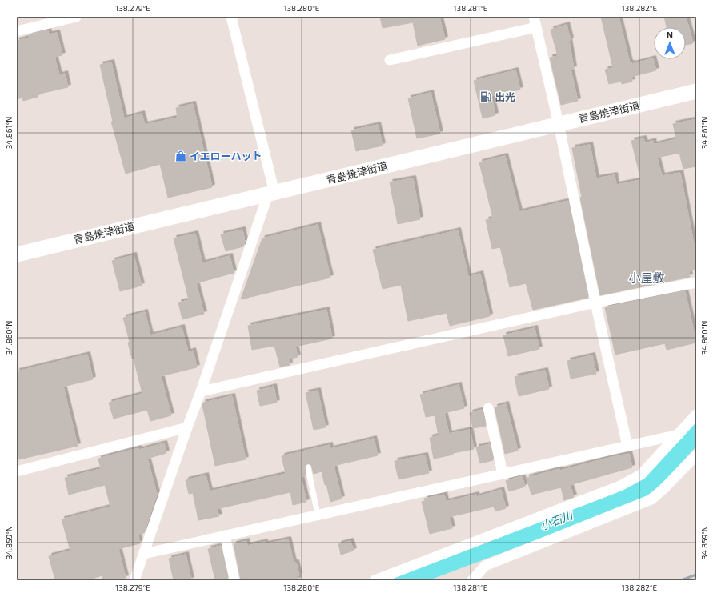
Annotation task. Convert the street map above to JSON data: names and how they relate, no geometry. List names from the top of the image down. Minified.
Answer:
{"streets":{"main road":["青島焼津街道"]},"districts":["小屋敷"],"water":["小石川"],"places":{"fuel station":["出光"],"shop":["イエローハット"]},"north":"top","coordinates":["138.279°E","138.280°E","138.281°E","138.282°E","34.861°N","34.860°N","34.859°N"]}
